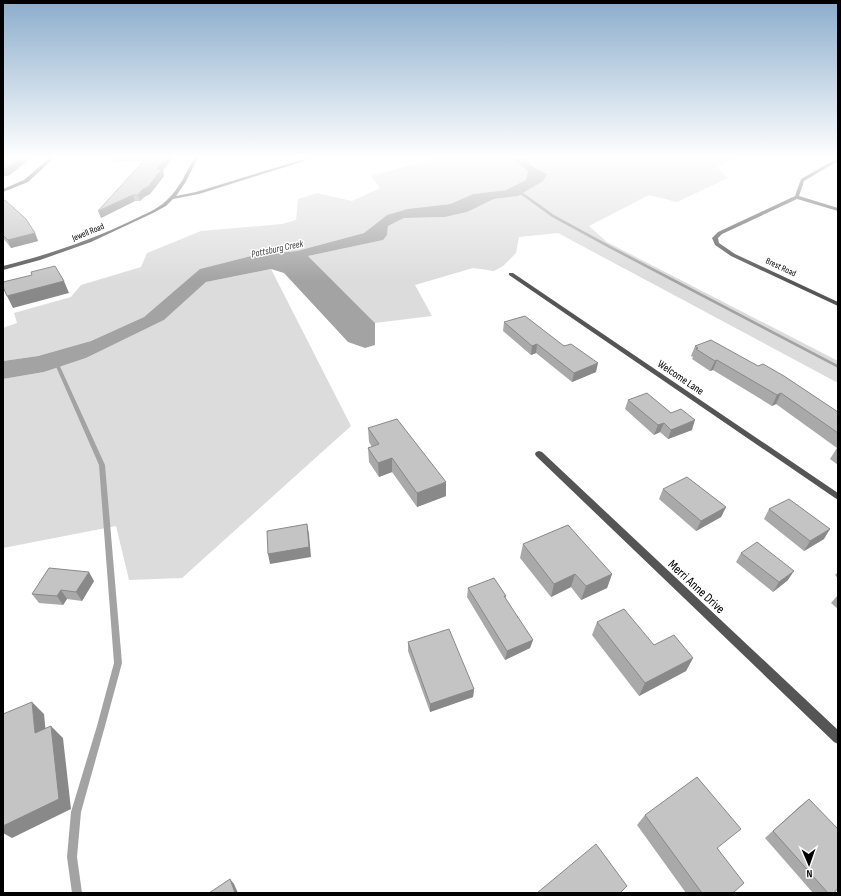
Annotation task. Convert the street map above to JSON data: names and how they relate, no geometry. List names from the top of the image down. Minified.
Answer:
{"streets":{"street":["Jewell Road","Brest Road","Welcome Lane","Merri Anne Drive"]},"water":["Pottsburg Creek"],"north":"bottom"}
